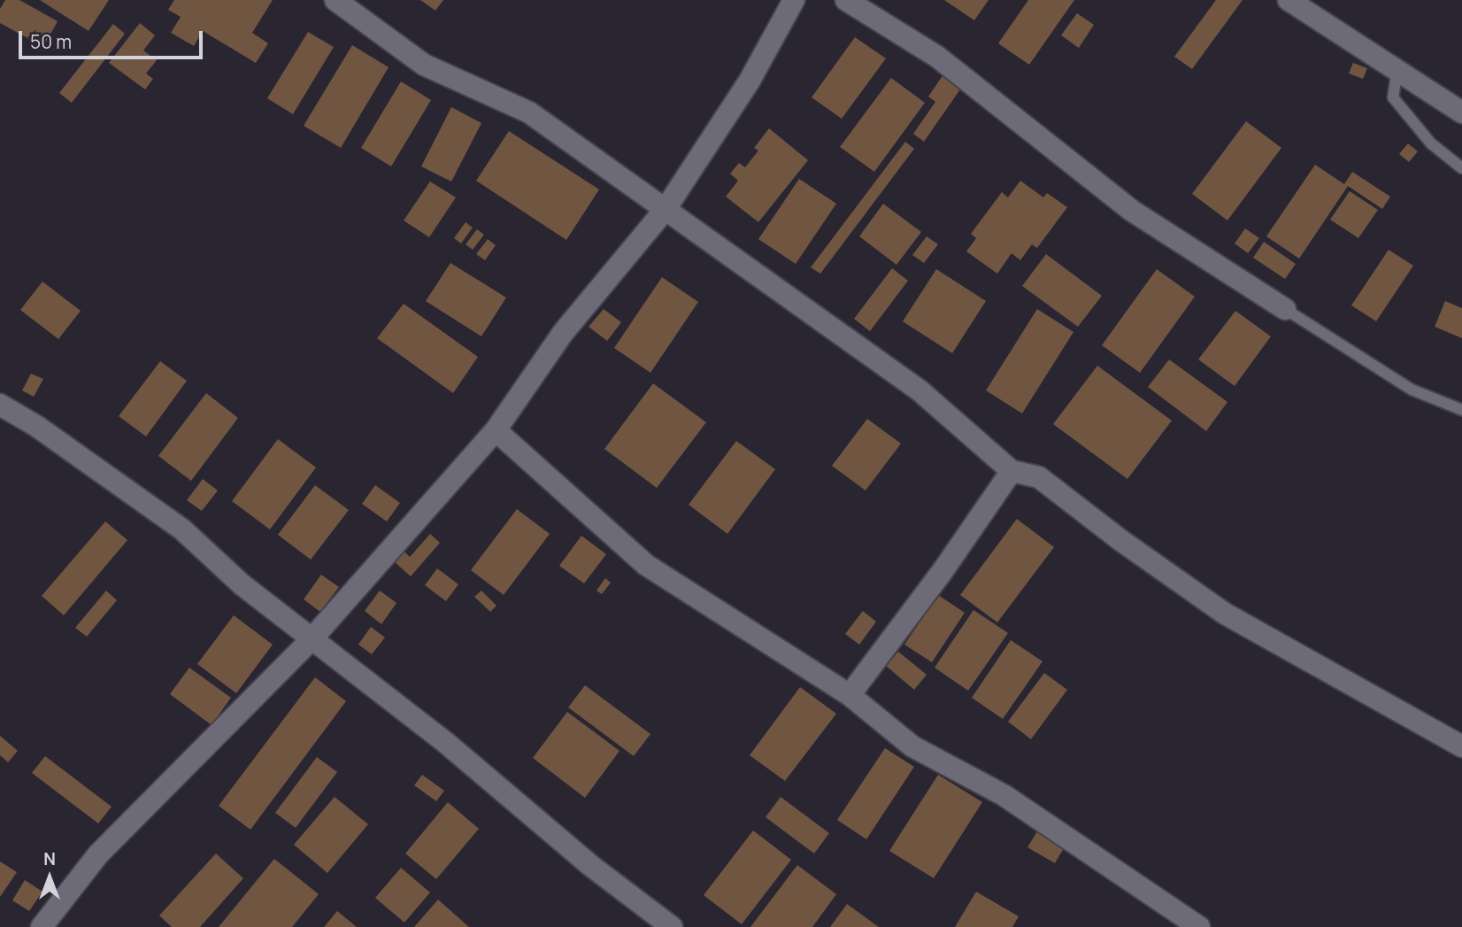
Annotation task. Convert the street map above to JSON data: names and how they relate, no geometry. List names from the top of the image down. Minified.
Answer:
{"scale_bar":"50 m","north":"top"}
